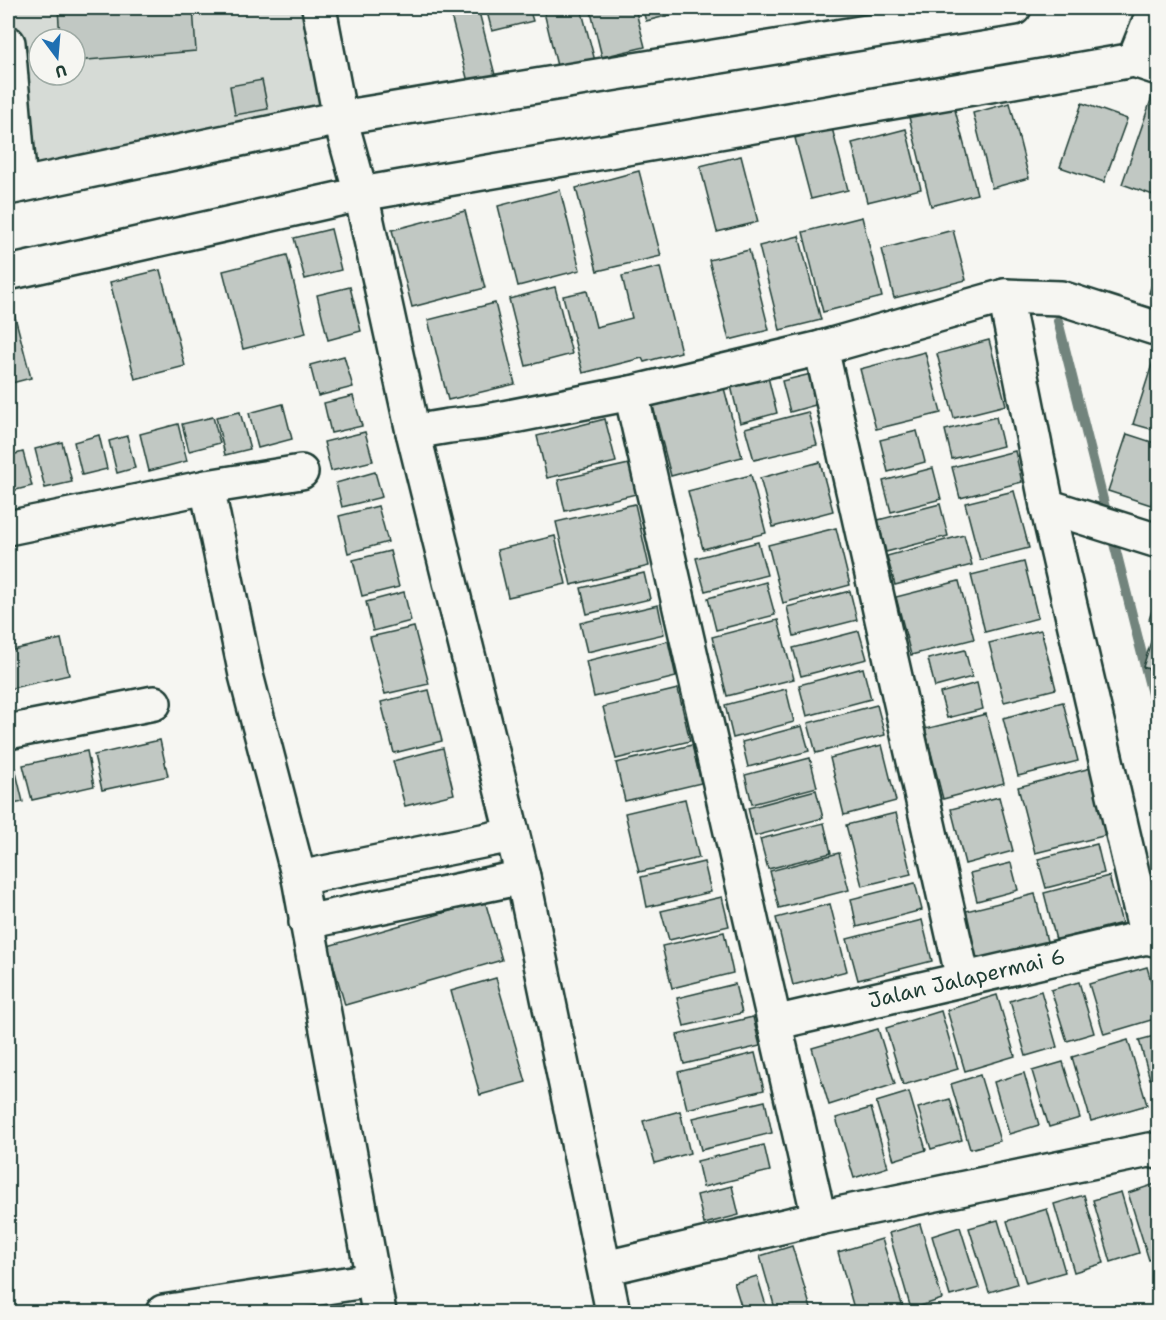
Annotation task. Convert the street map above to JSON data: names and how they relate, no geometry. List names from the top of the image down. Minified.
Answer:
{"streets":{"street":["Jalan Jalapermai 6"]},"north":"bottom"}
